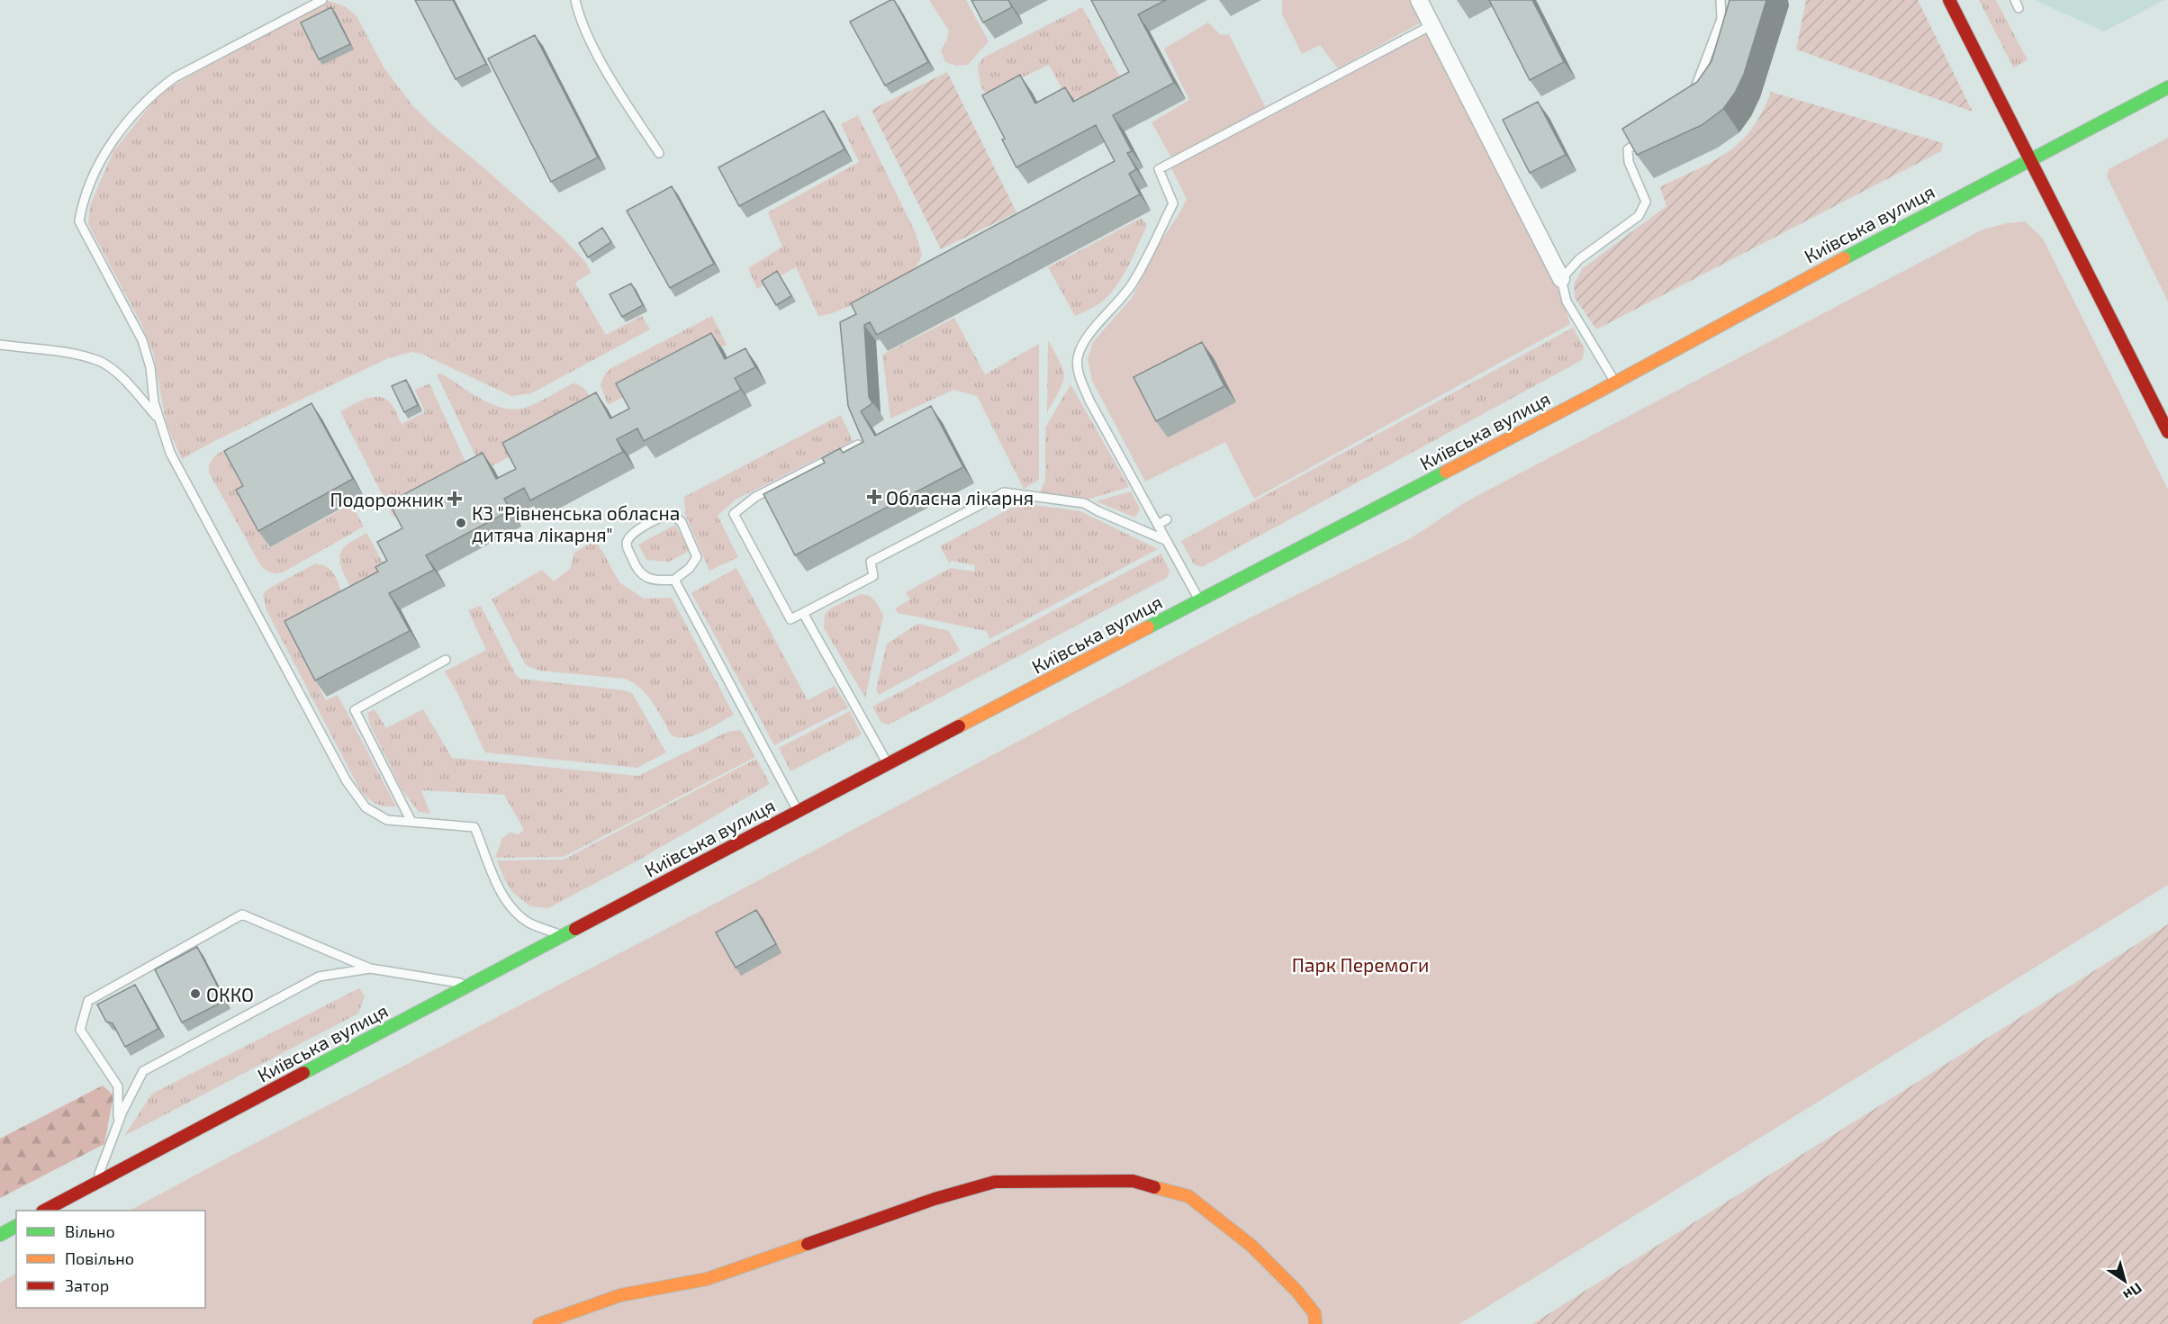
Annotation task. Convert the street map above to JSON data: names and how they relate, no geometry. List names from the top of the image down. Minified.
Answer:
{"streets":{"main road":["Київська вулиця"]},"parks":["Парк Перемоги"],"places":{"health":["Обласна лікарня","Подорожник"],"other":["КЗ \"Рівненська обласна дитяча лікарня\"","ОККО"]},"legend":["Вільно","Повільно","Затор"],"north":"bottom right"}
